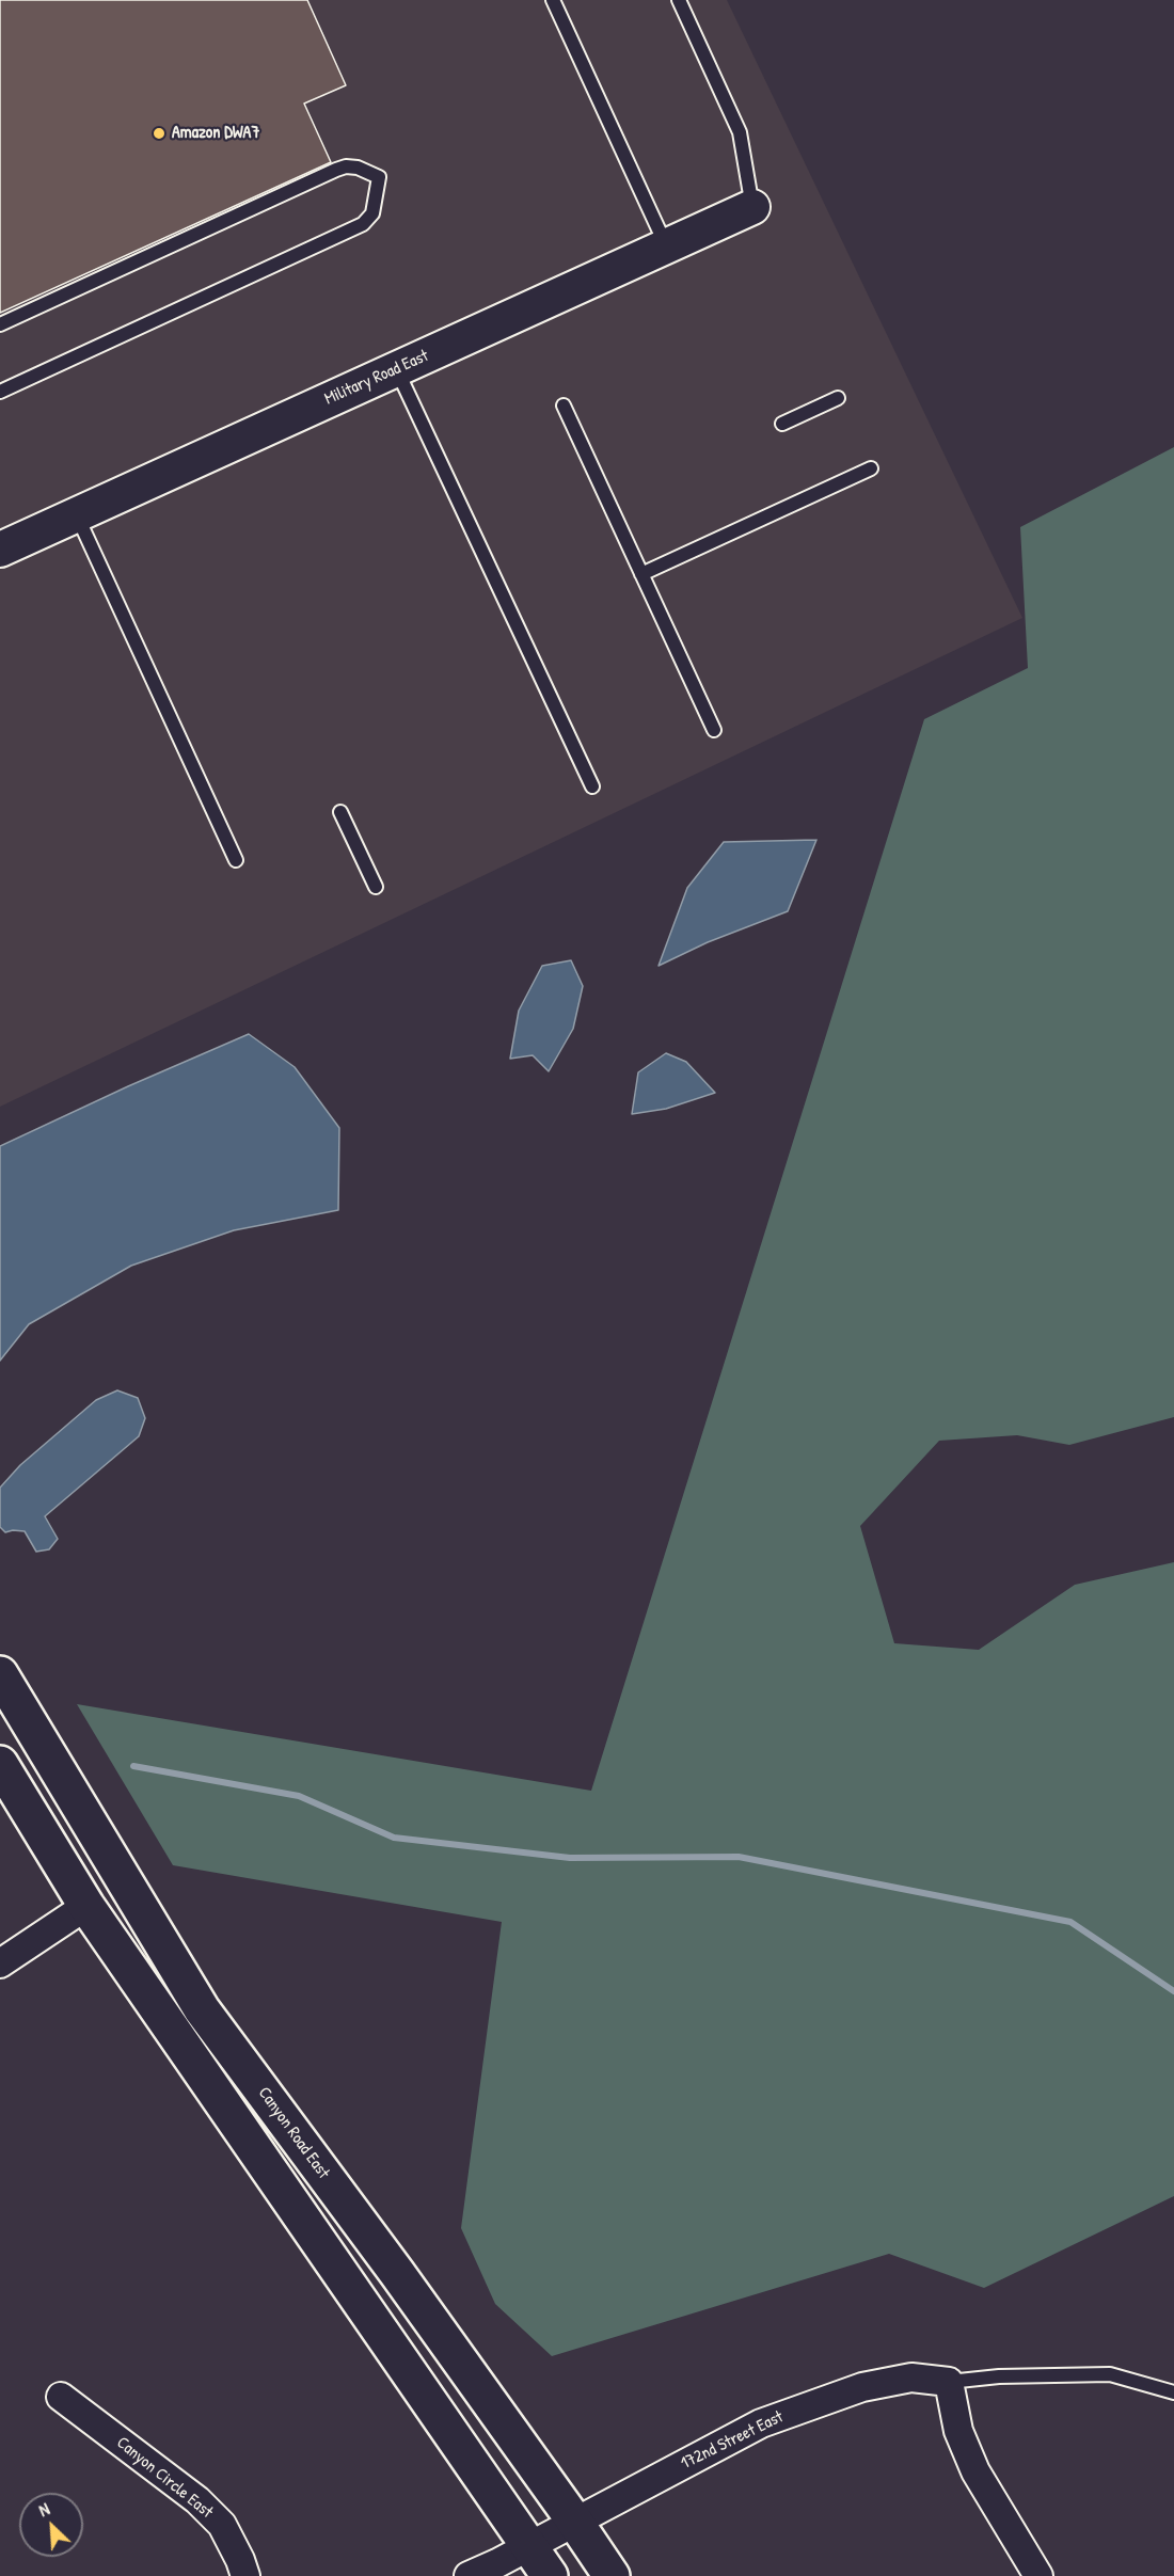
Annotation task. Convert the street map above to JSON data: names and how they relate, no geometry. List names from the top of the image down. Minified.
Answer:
{"streets":{"main road":["Canyon Road East"],"street":["Military Road East","172nd Street East","Canyon Circle East"]},"crossings":[["Canyon Road East","172nd Street East"]],"places":["Amazon DWA7"],"north":"top left"}
